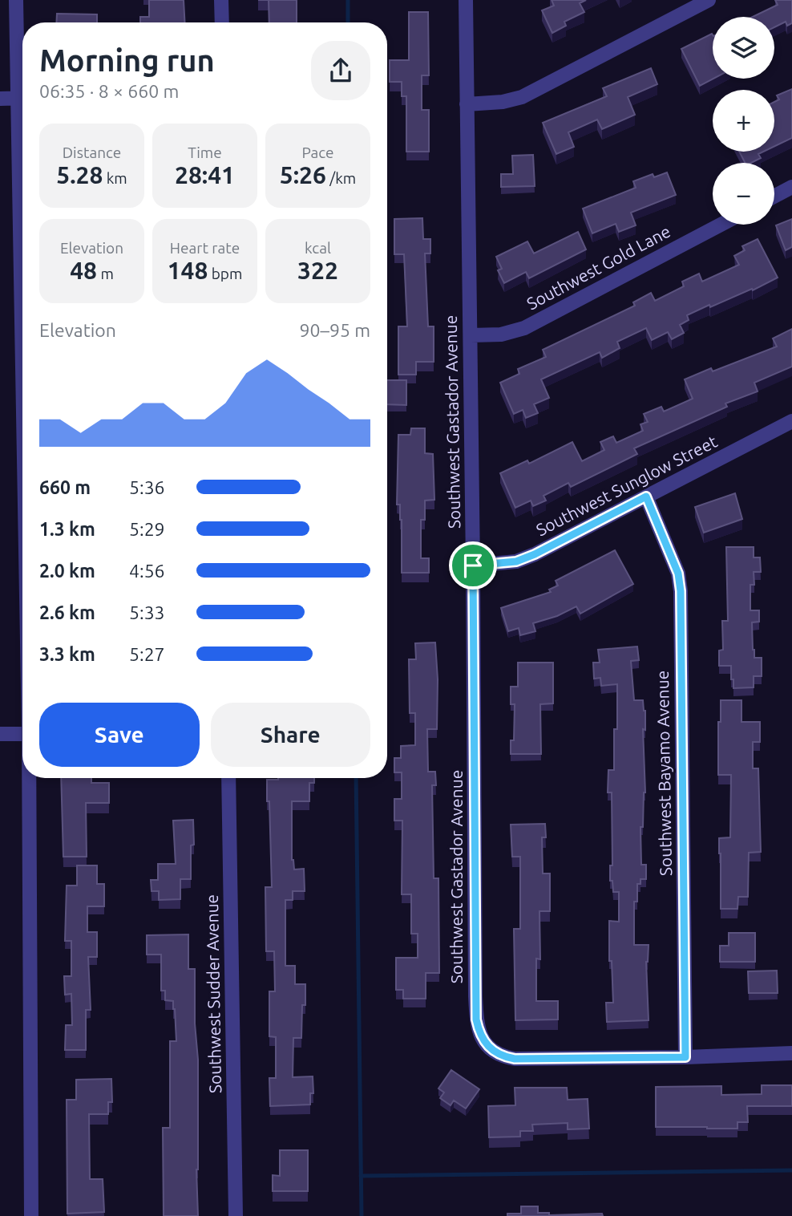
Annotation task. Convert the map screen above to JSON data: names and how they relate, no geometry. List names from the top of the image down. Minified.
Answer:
{"streets":{"street":["Southwest Gold Lane","Southwest Gastador Avenue","Southwest Sunglow Street","Southwest Bayamo Avenue","Southwest Sudder Avenue"]},"crossings":[["Southwest Gold Lane","Southwest Gastador Avenue"],["Southwest Gastador Avenue","Southwest Sunglow Street"],["Southwest Gastador Avenue","Southwest Bayamo Avenue"],["Southwest Sunglow Street","Southwest Bayamo Avenue"]],"page":{"map_buttons":["+","−"],"heading":["Morning run","06:35 · 8 × 660 m"],"stats":[["Distance","5.28 km"],["Time","28:41"],["Pace","5:26 /km"],["Elevation","48 m"],["Heart rate","148 bpm"],["kcal","322"]],"chart":["Elevation","90–95 m"],"list":[{"name":"660 m","note":"5:36"},{"name":"1.3 km","note":"5:29"},{"name":"2.0 km","note":"4:56"},{"name":"2.6 km","note":"5:33"},{"name":"3.3 km","note":"5:27"}],"buttons":["Save","Share"]}}
